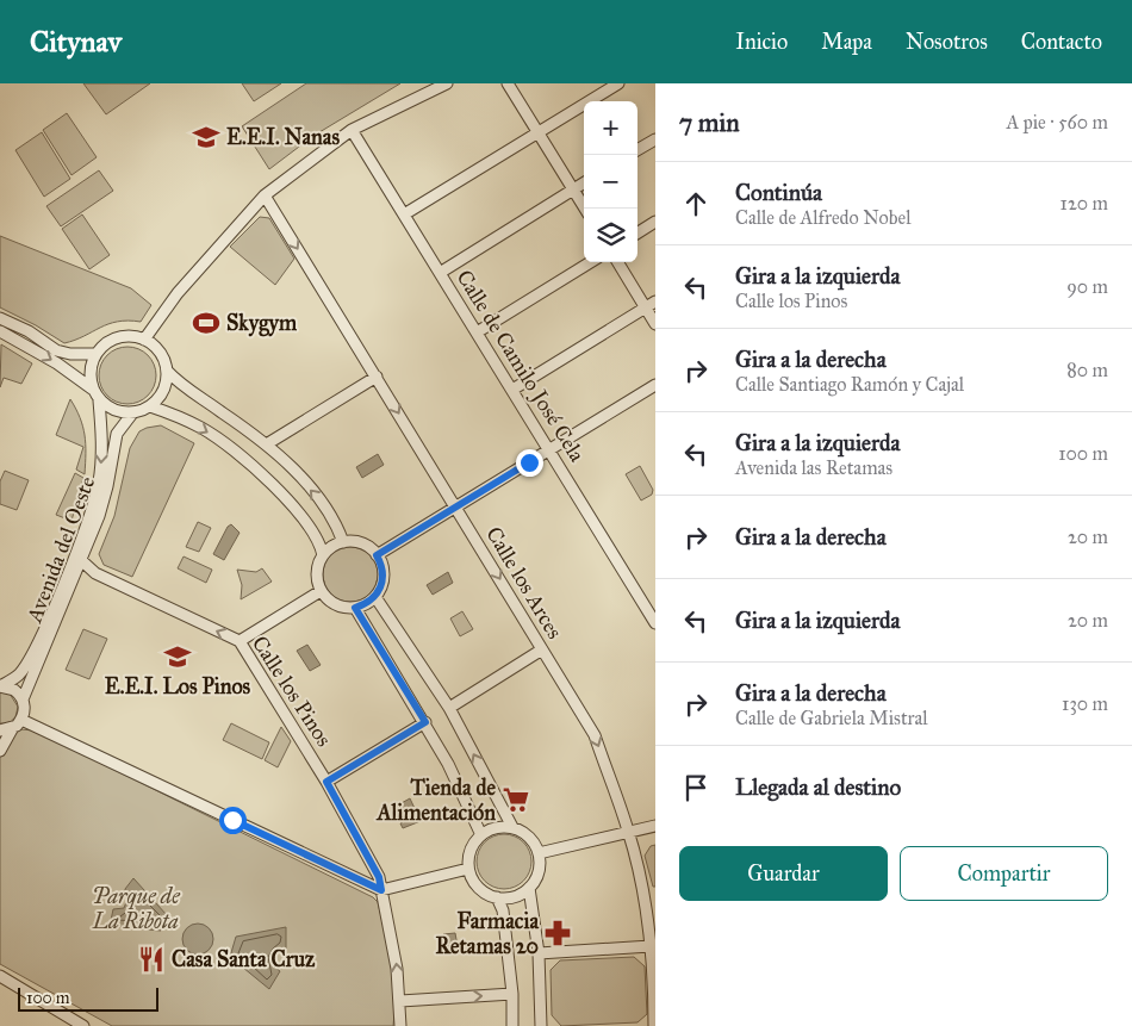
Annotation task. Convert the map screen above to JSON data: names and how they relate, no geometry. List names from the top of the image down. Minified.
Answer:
{"streets":{"street":["Calle de Camilo José Cela","Avenida del Oeste","Calle los Arces","Calle los Pinos"]},"crossings":[["Avenida del Oeste","Calle los Pinos"]],"one_way":["Calle los Arces","Calle los Pinos"],"parks":["Parque de La Ribota"],"places":{"school or university":["E.E.I. Nanas","E.E.I. Los Pinos"],"sports":["Skygym"],"supermarket":["Tienda de Alimentación"],"pharmacy":["Farmacia Retamas 20"],"restaurant":["Casa Santa Cruz"]},"scale_bar":"100 m","page":{"header":"Citynav","nav":["Inicio","Mapa","Nosotros","Contacto"],"heading":["7 min","A pie · 560 m"],"map_buttons":["+","−"],"list":[["Continúa","Calle de Alfredo Nobel","120 m"],["Gira a la izquierda","Calle los Pinos","90 m"],["Gira a la derecha","Calle Santiago Ramón y Cajal","80 m"],["Gira a la izquierda","Avenida las Retamas","100 m"],["Gira a la derecha","20 m"],["Gira a la izquierda","20 m"],["Gira a la derecha","Calle de Gabriela Mistral","130 m"],"Llegada al destino"],"buttons":["Guardar","Compartir"],"scale":"100 m"}}
